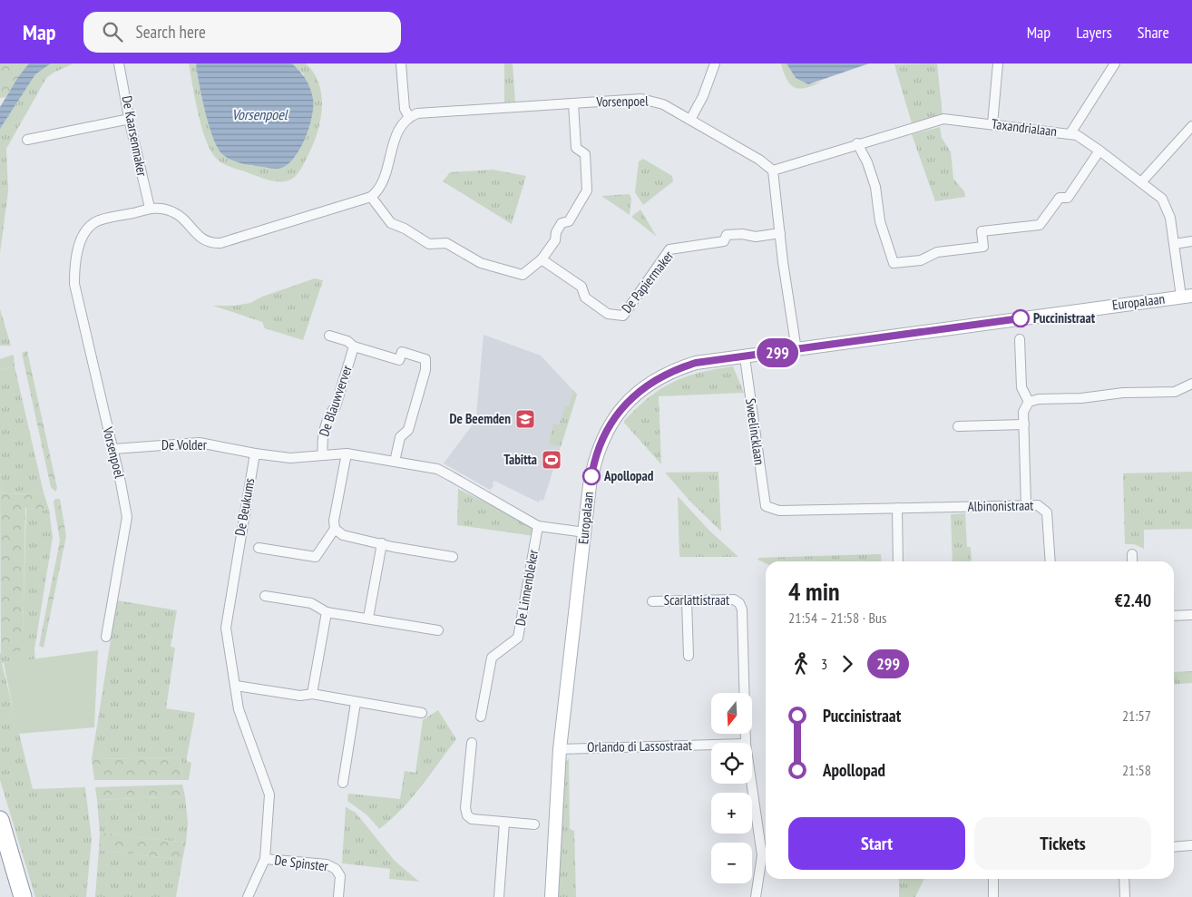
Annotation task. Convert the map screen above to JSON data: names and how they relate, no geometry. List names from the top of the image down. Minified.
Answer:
{"streets":{"street":["Vorsenpoel","Taxandrialaan","De Kaarsenmaker","De Papiermaker","Europalaan","De Blauwverver","Sweelincklaan","De Volder","Albinonistraat","De Beukums","De Linnenbleker","Scarlattistraat","Orlando di Lassostraat","De Spinster"]},"crossings":[["Vorsenpoel","Taxandrialaan"],["Vorsenpoel","De Kaarsenmaker"],["Vorsenpoel","De Volder"],["Taxandrialaan","Europalaan"],["Europalaan","Sweelincklaan"],["Europalaan","Orlando di Lassostraat"],["Sweelincklaan","Albinonistraat"],["De Volder","De Beukums"],["De Beukums","De Spinster"]],"water":["Vorsenpoel"],"places":{"other":["Puccinistraat","Apollopad"],"school or university":["De Beemden"],"sports":["Tabitta"]},"lines":["bus line 299"],"north":"bottom","page":{"header":"Map","search":"Search here","nav":["Map","Layers","Share"],"on_map":"299","heading":["4 min","21:54 – 21:58 · Bus","€2.40"],"legs":["3","299"],"list":[{"name":"Puccinistraat","value":"21:57"},{"name":"Apollopad","value":"21:58"}],"map_buttons":["+","−"],"buttons":["Start","Tickets"]}}
